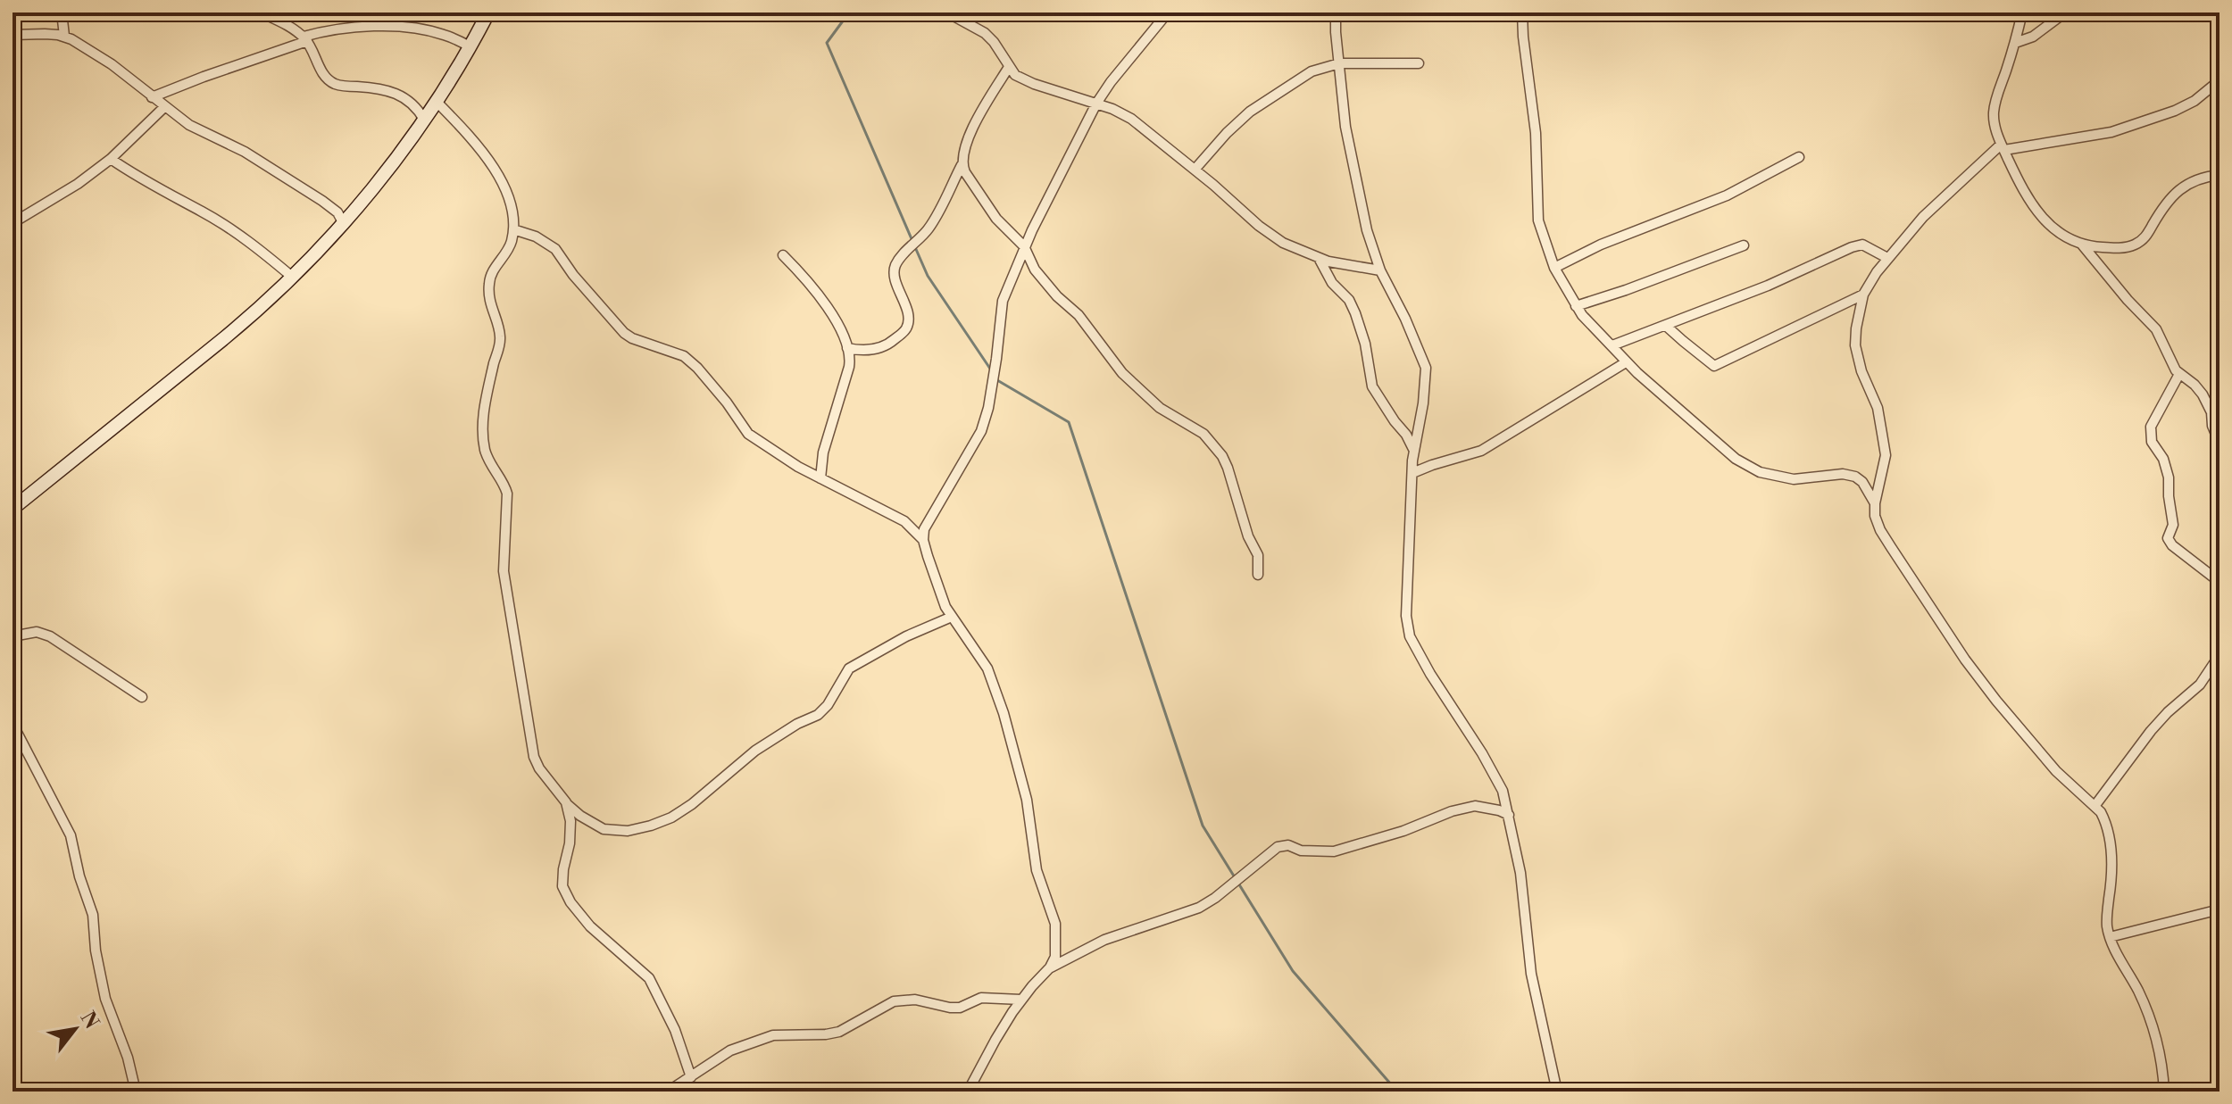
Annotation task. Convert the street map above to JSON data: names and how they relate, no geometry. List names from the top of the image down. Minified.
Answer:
{"north":"top right"}
